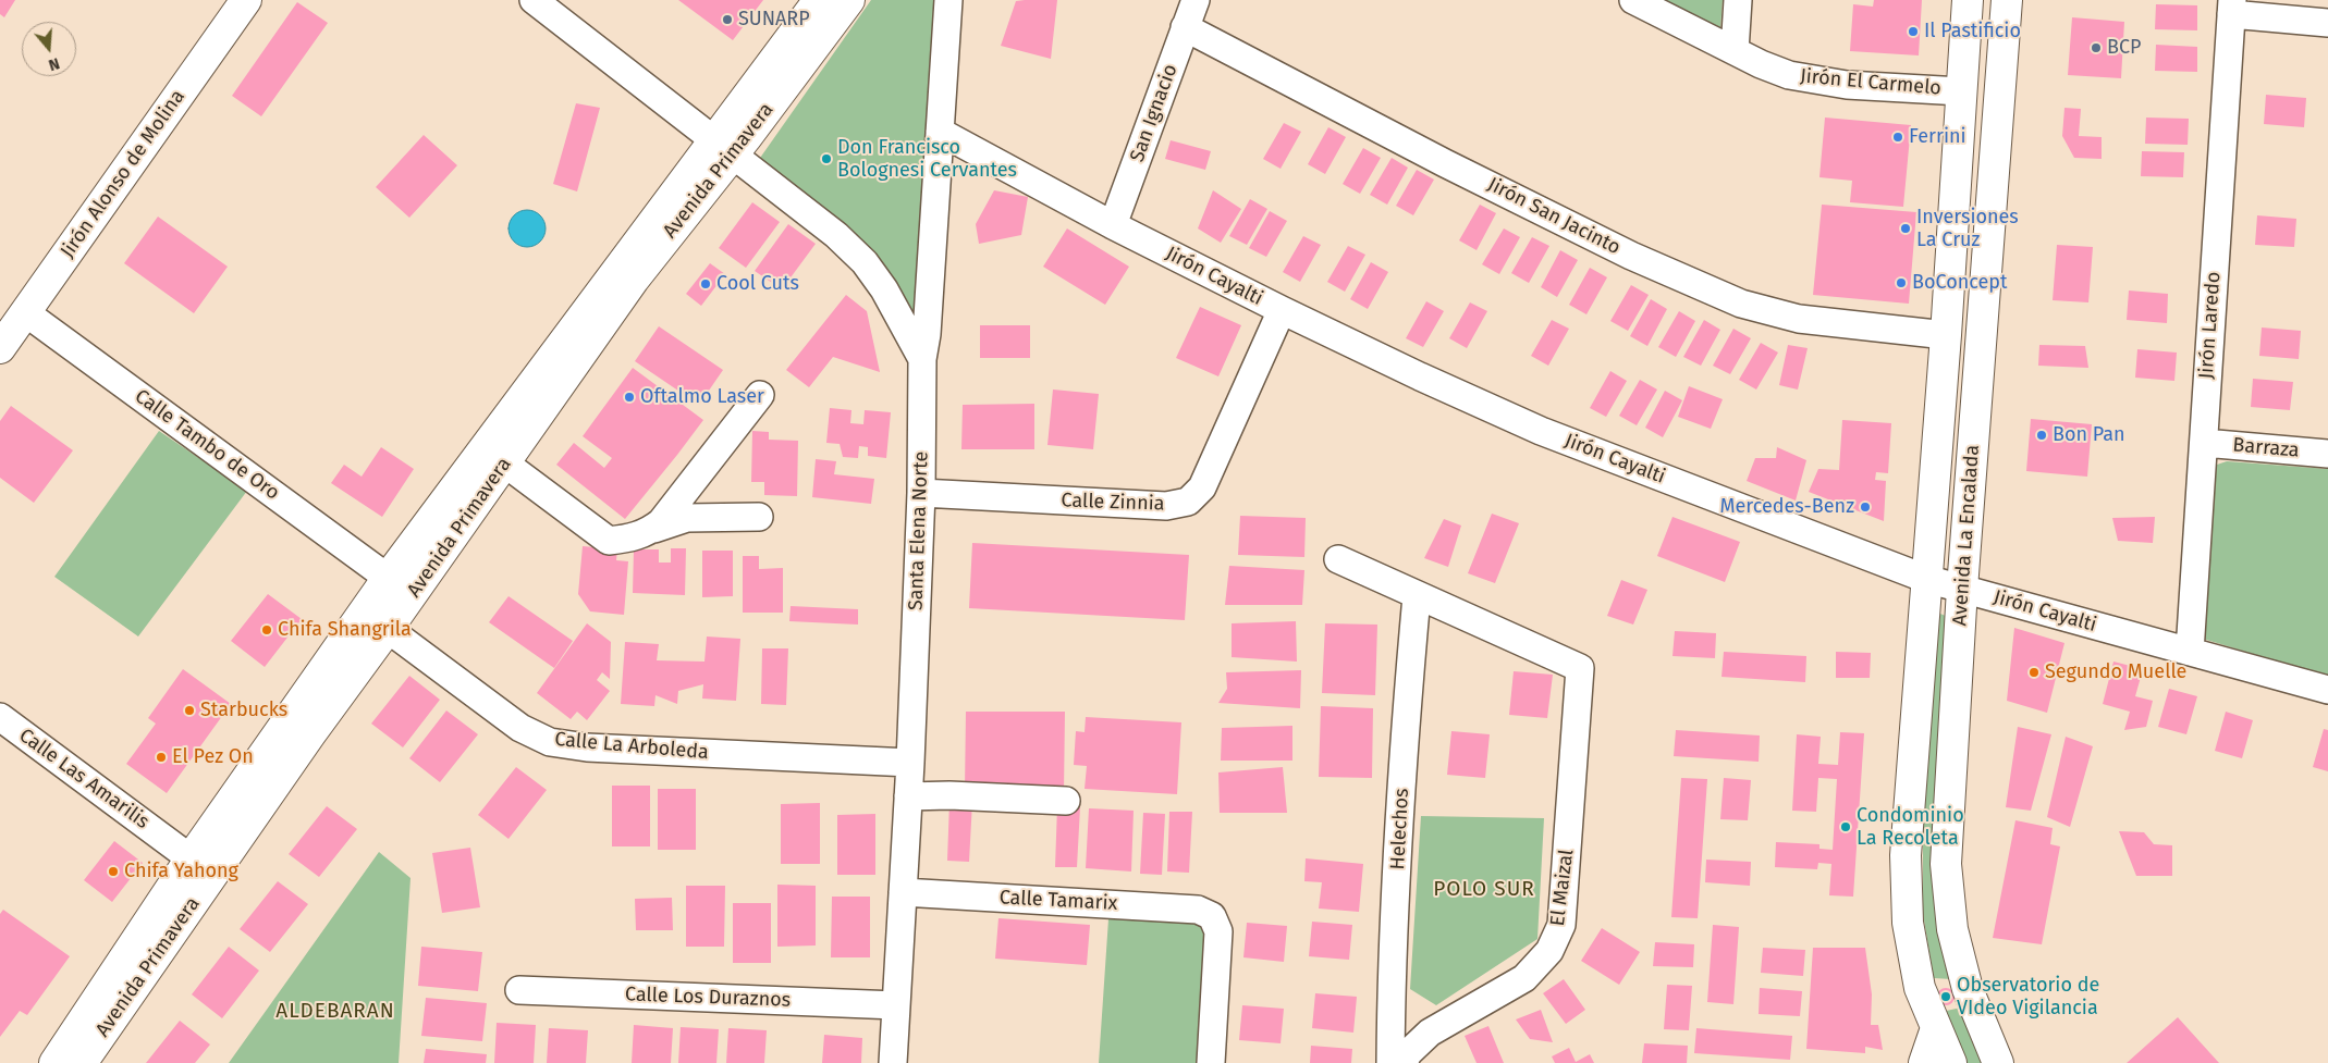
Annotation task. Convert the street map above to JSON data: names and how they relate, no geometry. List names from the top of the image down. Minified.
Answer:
{"streets":{"main road":["Avenida Primavera","Jirón Alonso de Molina","Avenida La Encalada"],"street":["Jirón El Carmelo","San Ignacio","Jirón San Jacinto","Jirón Cayalti","Jirón Laredo","Calle Tambo de Oro","Barraza","Calle Zinnia","Santa Elena Norte","Calle La Arboleda","Calle Las Amarilis","Helechos","El Maizal","Calle Tamarix","Calle Los Duraznos"]},"crossings":[["Jirón El Carmelo","Avenida La Encalada"],["San Ignacio","Jirón San Jacinto"],["San Ignacio","Jirón Cayalti"],["Avenida Primavera","Calle Tambo de Oro"],["Avenida Primavera","Calle La Arboleda"],["Avenida Primavera","Calle Las Amarilis"],["Jirón Alonso de Molina","Calle Tambo de Oro"],["Jirón San Jacinto","Avenida La Encalada"],["Jirón Cayalti","Jirón Laredo"],["Jirón Cayalti","Calle Zinnia"],["Jirón Cayalti","Santa Elena Norte"],["Jirón Cayalti","Avenida La Encalada"],["Jirón Laredo","Barraza"],["Calle Zinnia","Santa Elena Norte"],["Santa Elena Norte","Calle La Arboleda"],["Santa Elena Norte","Calle Tamarix"],["Santa Elena Norte","Calle Los Duraznos"],["Helechos","El Maizal"]],"districts":["POLO SUR","ALDEBARAN"],"places":["SUNARP","Il Pastificio","BCP","Ferrini","Don Francisco Bolognesi Cervantes","Inversiones La Cruz","BoConcept","Cool Cuts","Oftalmo Laser","Bon Pan","Mercedes-Benz","Chifa Shangrila","Segundo Muelle","Starbucks","El Pez On","Condominio La Recoleta","Chifa Yahong","Observatorio de VIdeo Vigilancia"],"north":"bottom"}
